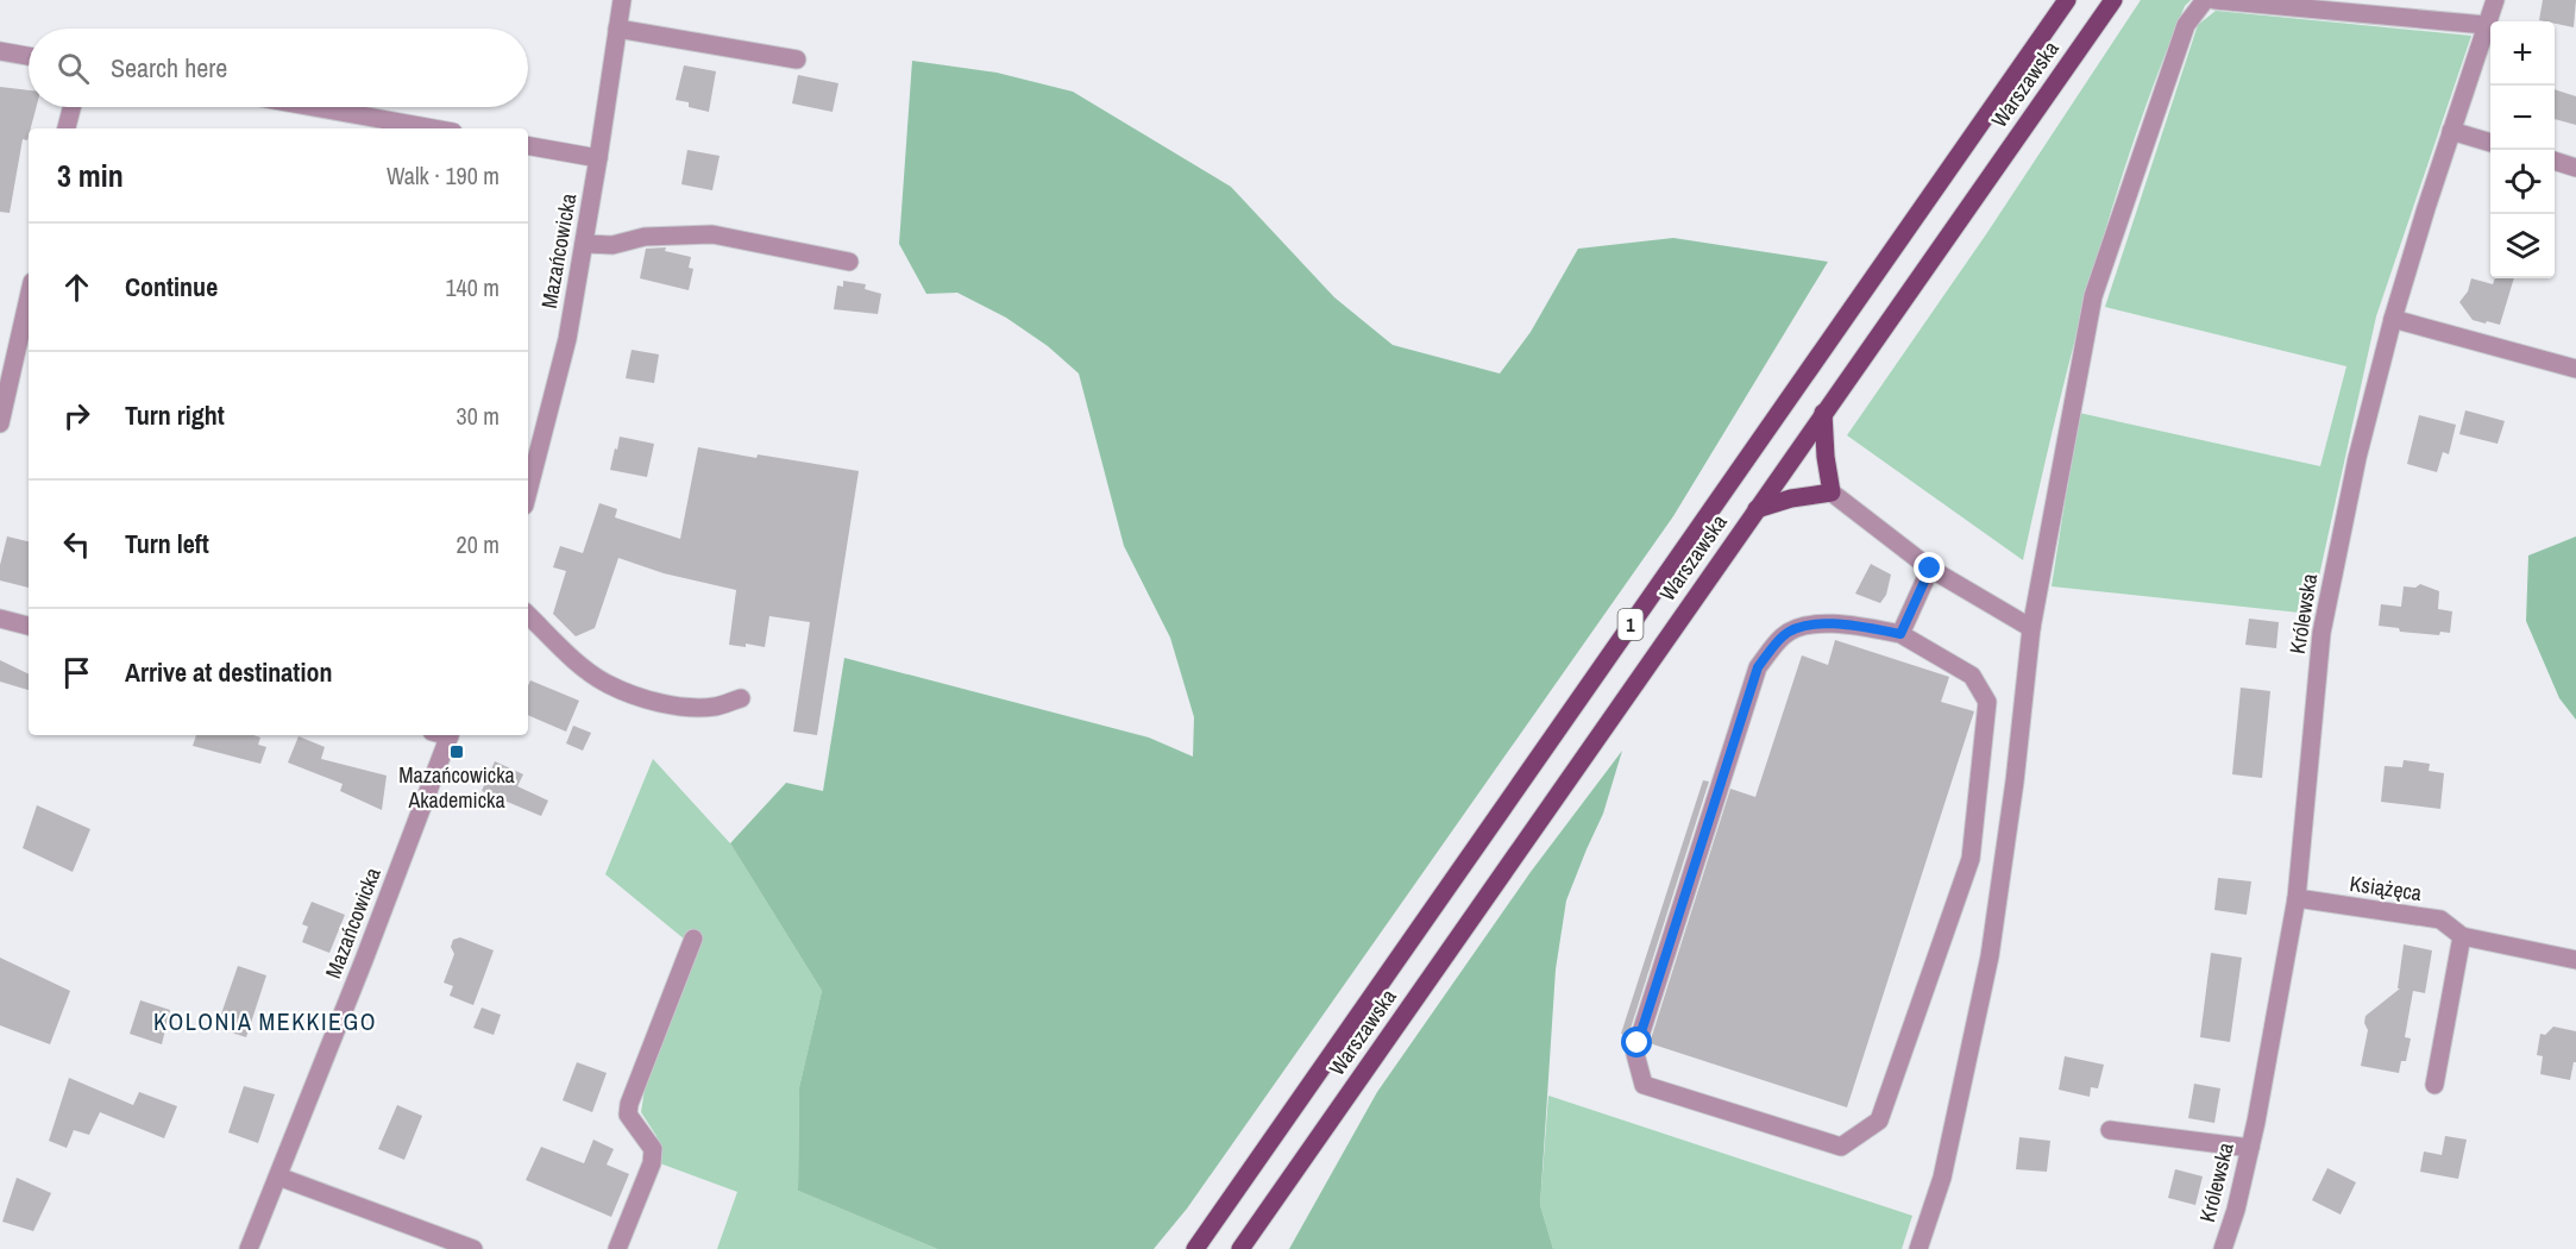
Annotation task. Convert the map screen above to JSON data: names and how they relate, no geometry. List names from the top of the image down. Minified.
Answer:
{"streets":{"main road":["Warszawska","1"],"street":["Mazańcowicka","Królewska","Książęca"]},"crossings":[["Królewska","Książęca"]],"districts":["KOLONIA MEKKIEGO"],"places":{"transit":["Mazańcowicka Akademicka"]},"page":{"map_buttons":["+","−"],"search":"Search here","heading":["3 min","Walk · 190 m"],"list":[["Continue","140 m"],["Turn right","30 m"],["Turn left","20 m"],"Arrive at destination"]}}
